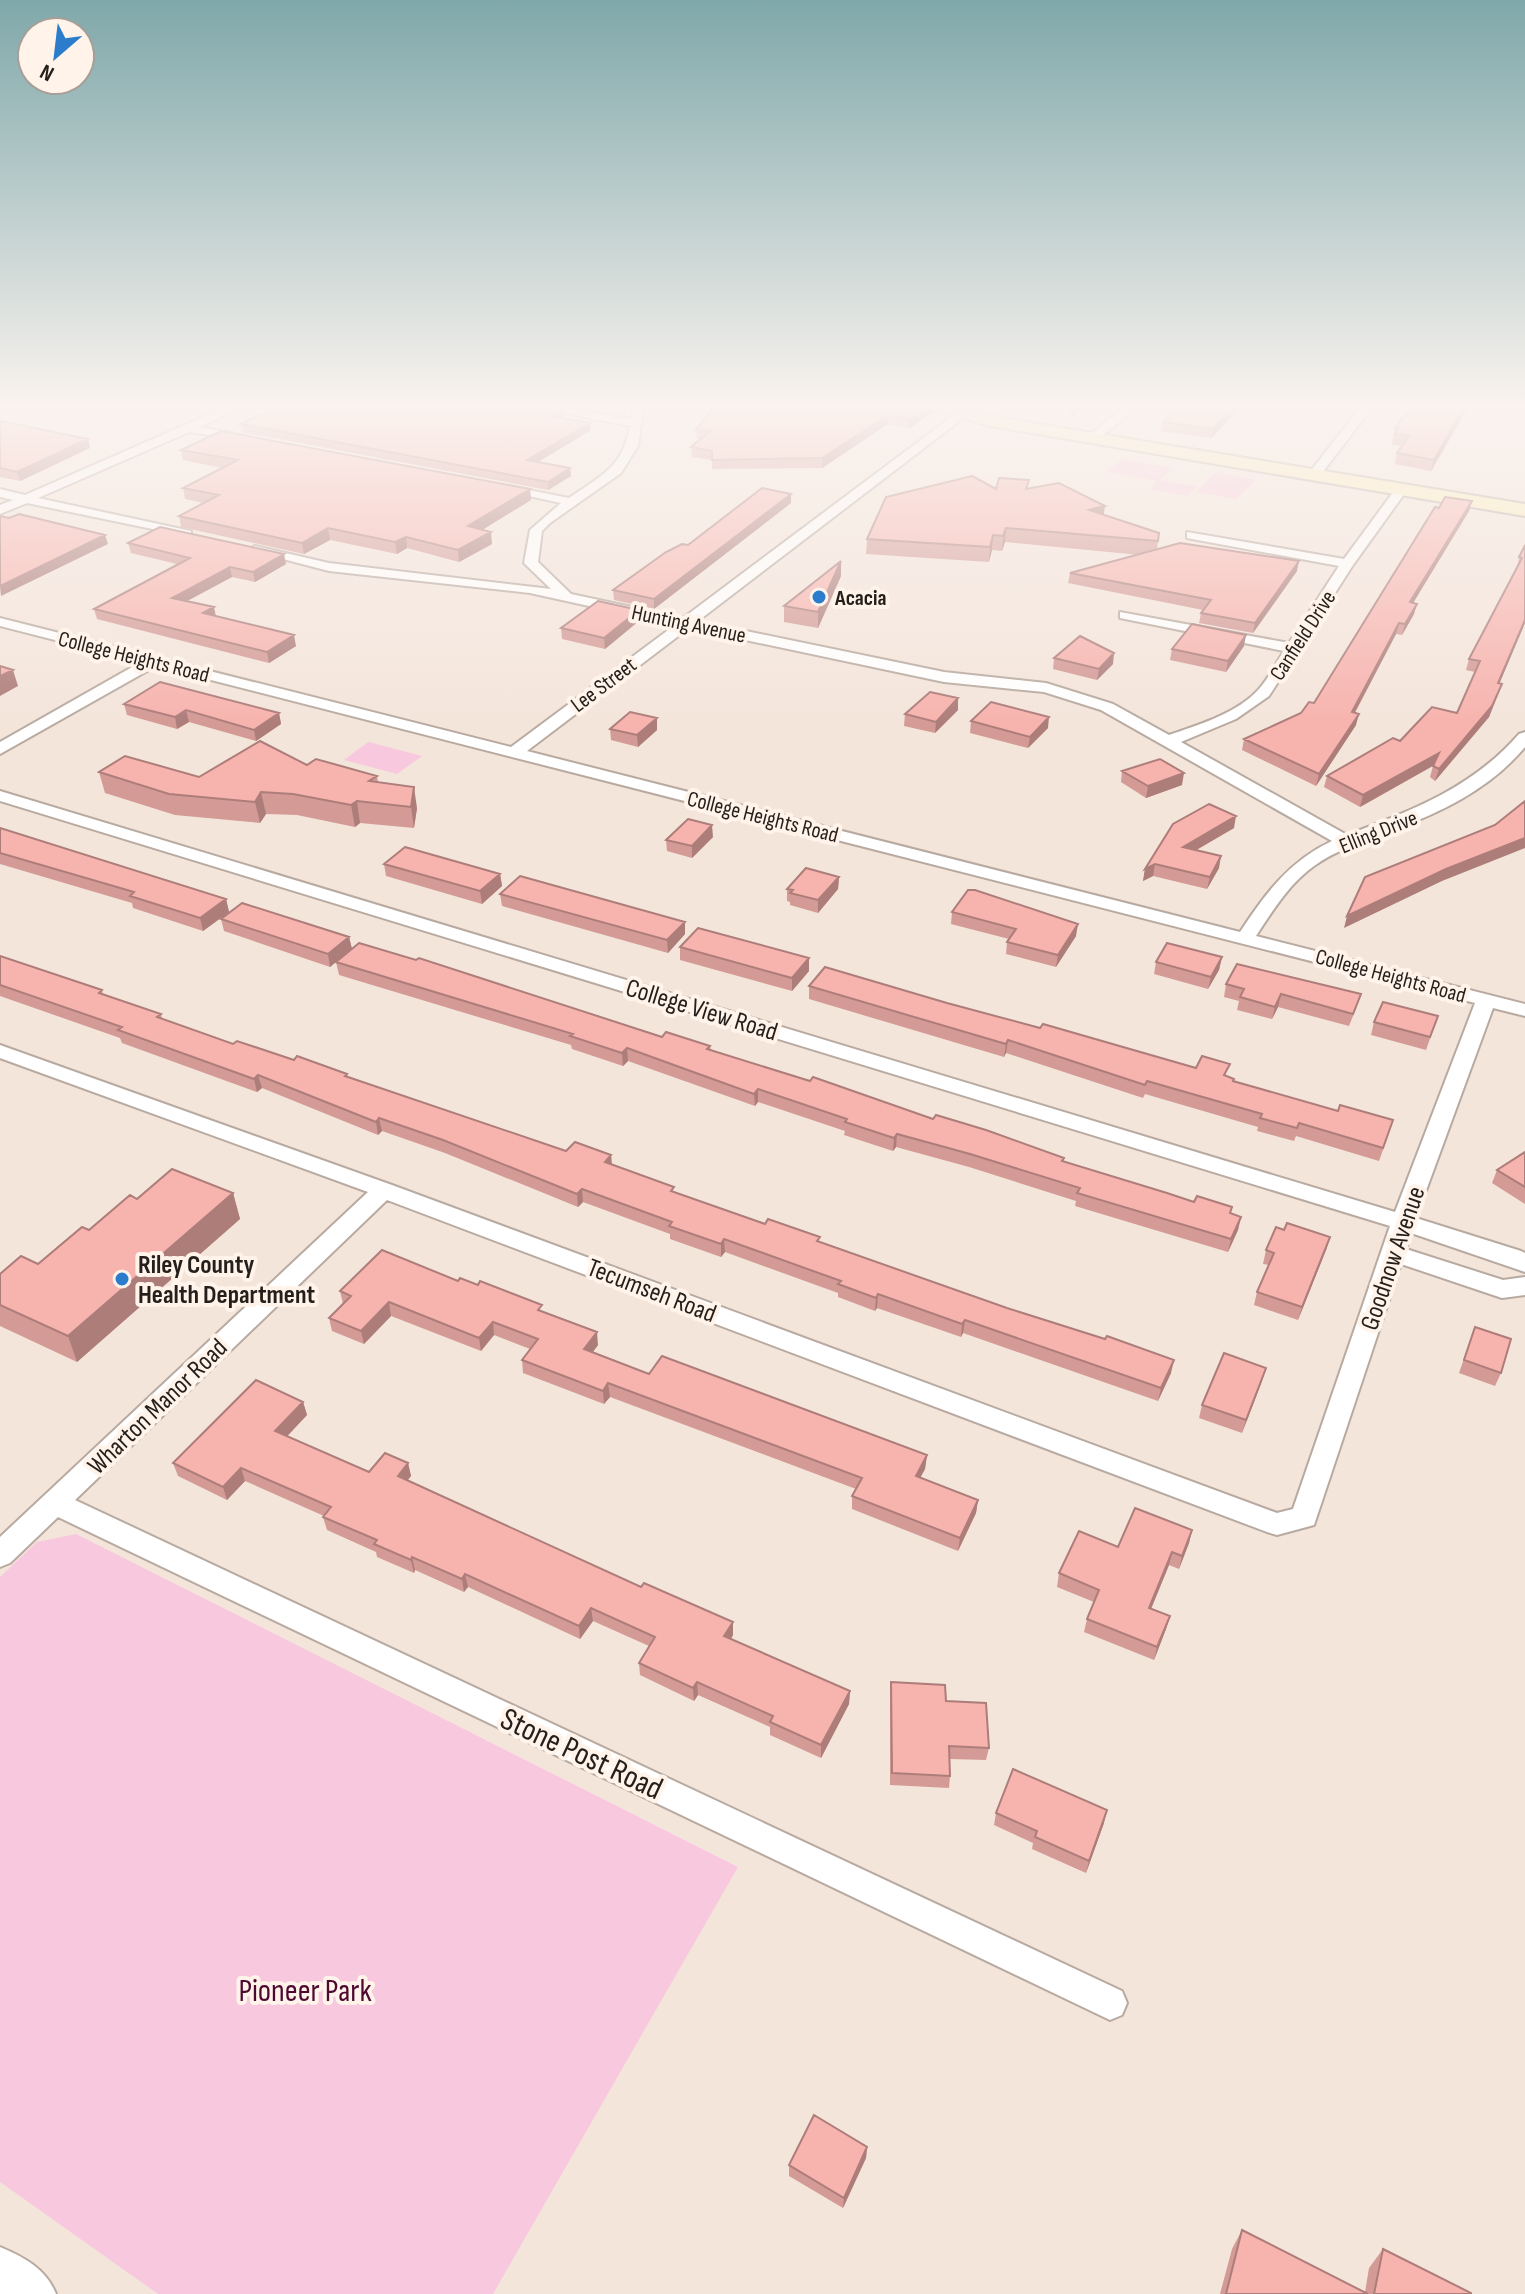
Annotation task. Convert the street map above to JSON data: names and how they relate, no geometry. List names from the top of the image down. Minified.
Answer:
{"streets":{"street":["Hunting Avenue","Canfield Drive","College Heights Road","Lee Street","Elling Drive","College View Road","Goodnow Avenue","Tecumseh Road","Wharton Manor Road","Stone Post Road"]},"crossings":[["Hunting Avenue","Canfield Drive"],["Hunting Avenue","Lee Street"],["Hunting Avenue","Elling Drive"],["College Heights Road","Lee Street"],["College Heights Road","Elling Drive"],["College Heights Road","Goodnow Avenue"],["College View Road","Goodnow Avenue"],["Goodnow Avenue","Tecumseh Road"],["Tecumseh Road","Wharton Manor Road"],["Wharton Manor Road","Stone Post Road"]],"parks":["Pioneer Park"],"places":["Acacia","Riley County Health Department"],"north":"bottom left"}
